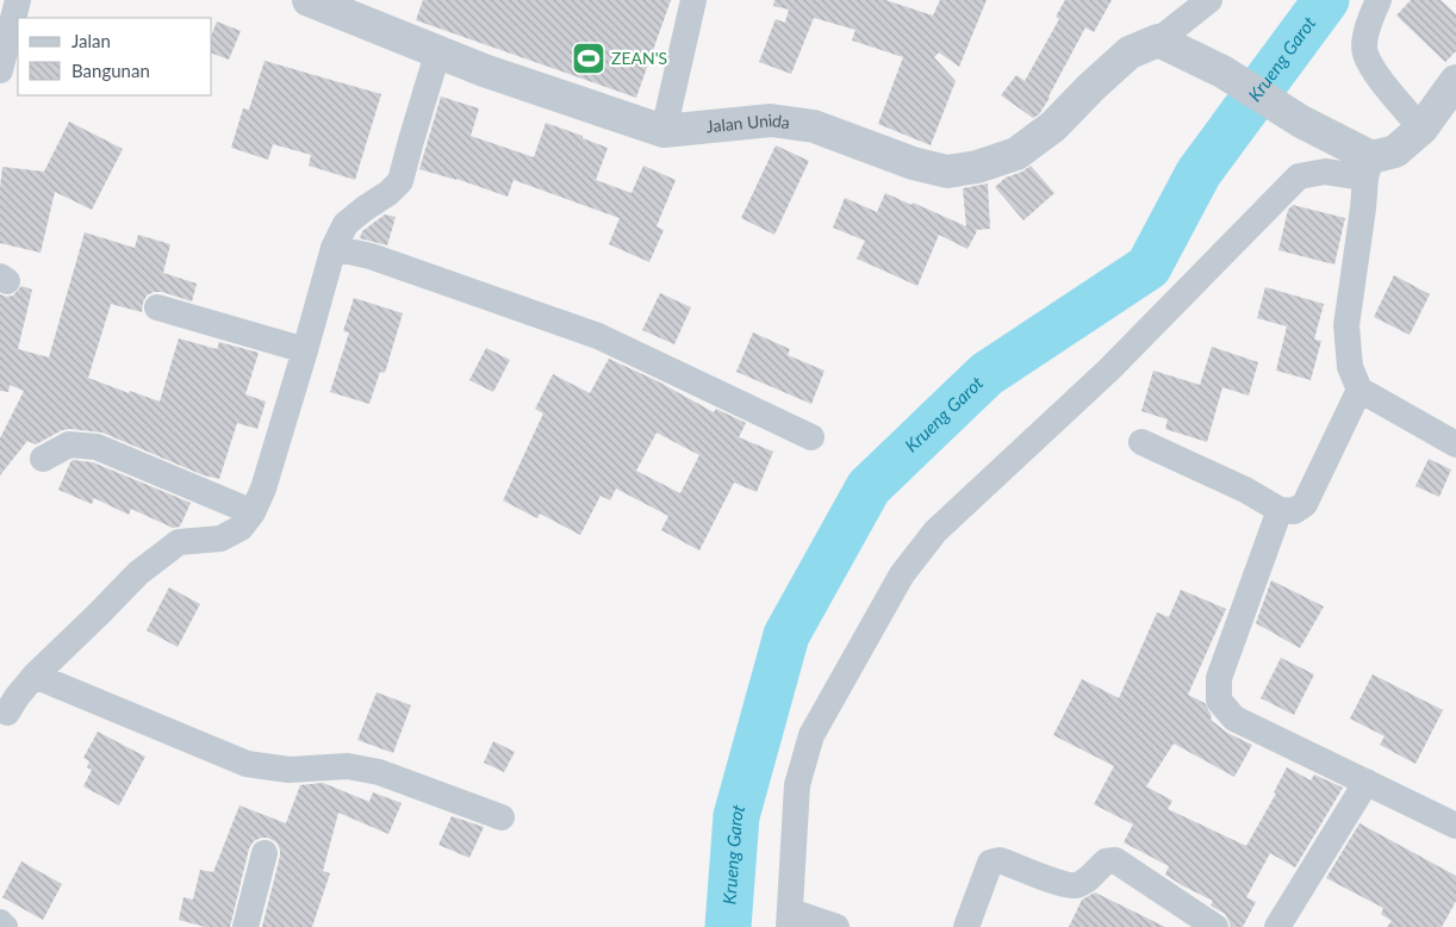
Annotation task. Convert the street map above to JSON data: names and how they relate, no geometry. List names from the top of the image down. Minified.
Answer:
{"streets":{"street":["Jalan Unida"]},"water":["Krueng Garot"],"places":{"sports":["ZEAN'S"]},"legend":["Jalan","Bangunan"]}
